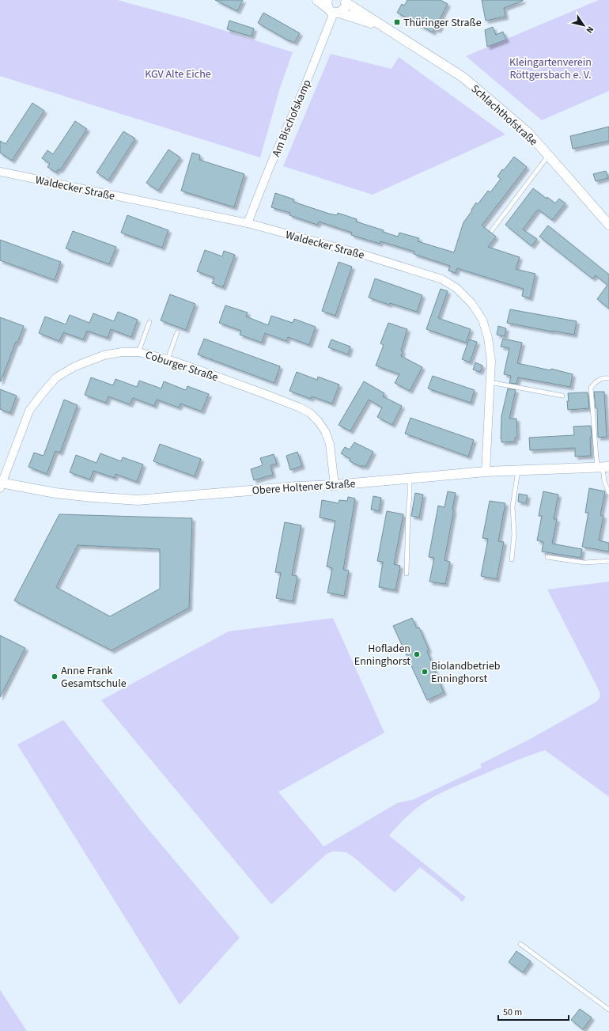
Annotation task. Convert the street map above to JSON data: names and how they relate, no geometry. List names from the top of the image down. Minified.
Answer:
{"streets":{"street":["Schlachthofstraße","Am Bischofskamp","Waldecker Straße","Coburger Straße","Obere Holtener Straße"]},"crossings":[["Schlachthofstraße","Am Bischofskamp"],["Am Bischofskamp","Waldecker Straße"],["Waldecker Straße","Obere Holtener Straße"],["Coburger Straße","Obere Holtener Straße"]],"parks":["Kleingartenverein Röttgersbach e. V.","KGV Alte Eiche"],"places":{"transit":["Thüringer Straße"],"other":["Hofladen Enninghorst","Biolandbetrieb Enninghorst","Anne Frank Gesamtschule"]},"scale_bar":"50 m","north":"bottom right"}
